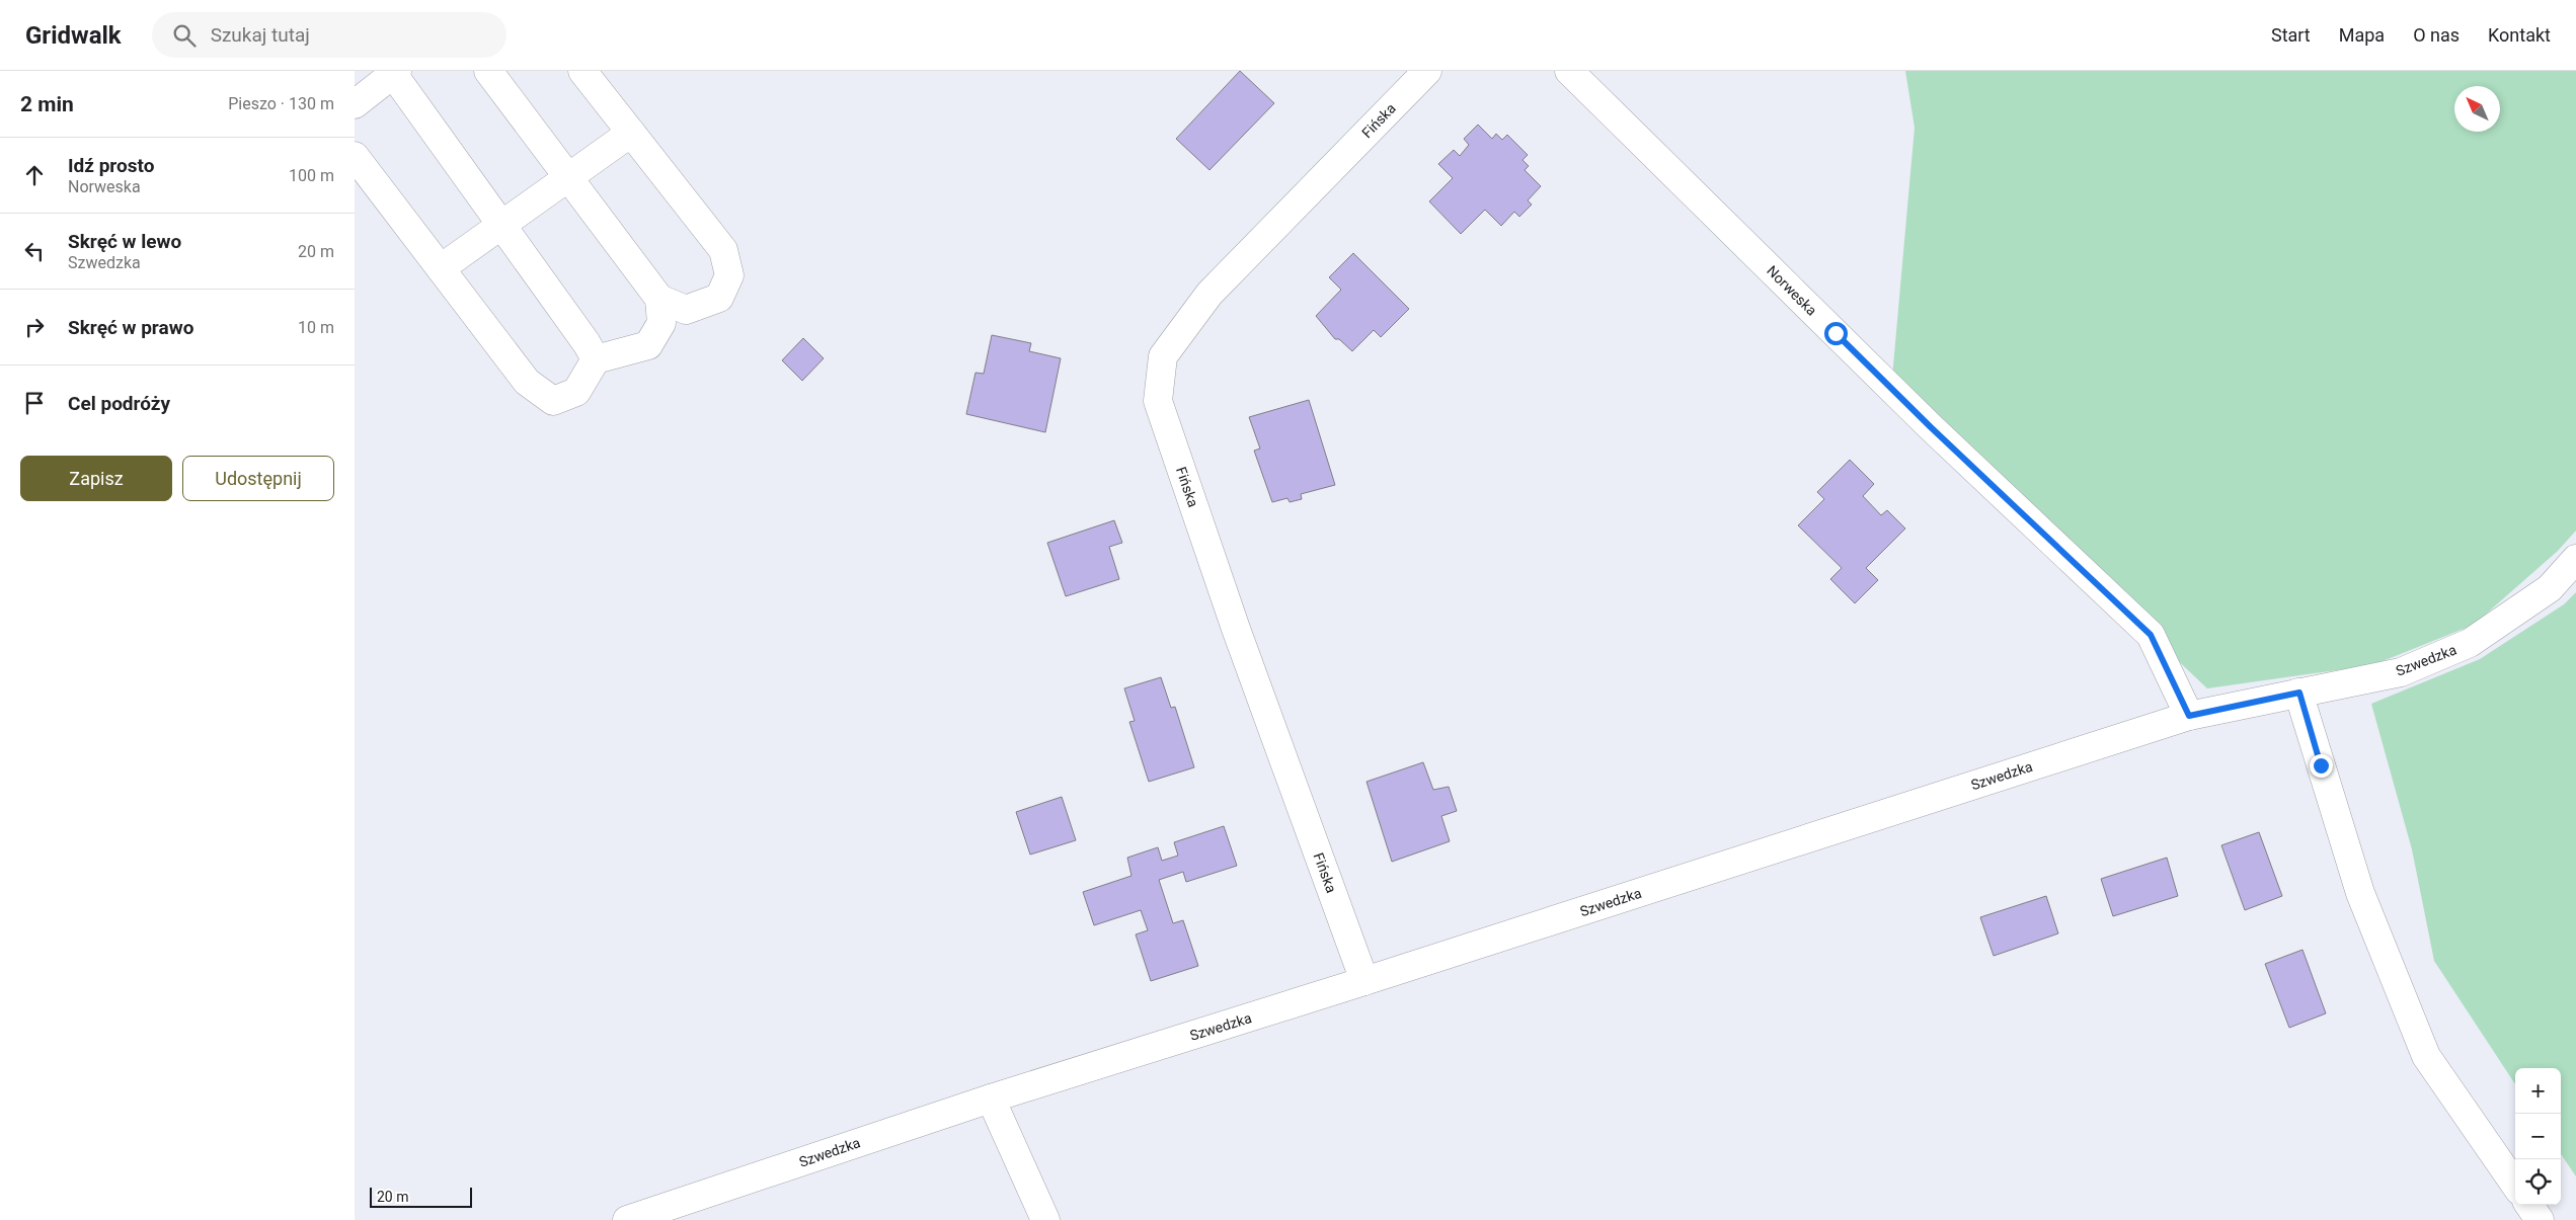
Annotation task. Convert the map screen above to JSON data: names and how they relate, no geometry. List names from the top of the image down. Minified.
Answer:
{"streets":{"street":["Fińska","Norweska","Szwedzka"]},"crossings":[["Fińska","Szwedzka"],["Norweska","Szwedzka"]],"scale_bar":"20 m","north":"top left","page":{"header":"Gridwalk","search":"Szukaj tutaj","nav":["Start","Mapa","O nas","Kontakt"],"heading":["2 min","Pieszo · 130 m"],"list":[["Idź prosto","Norweska","100 m"],["Skręć w lewo","Szwedzka","20 m"],["Skręć w prawo","10 m"],"Cel podróży"],"buttons":["Zapisz","Udostępnij"],"map_buttons":["+","−"],"scale":"20 m"}}
